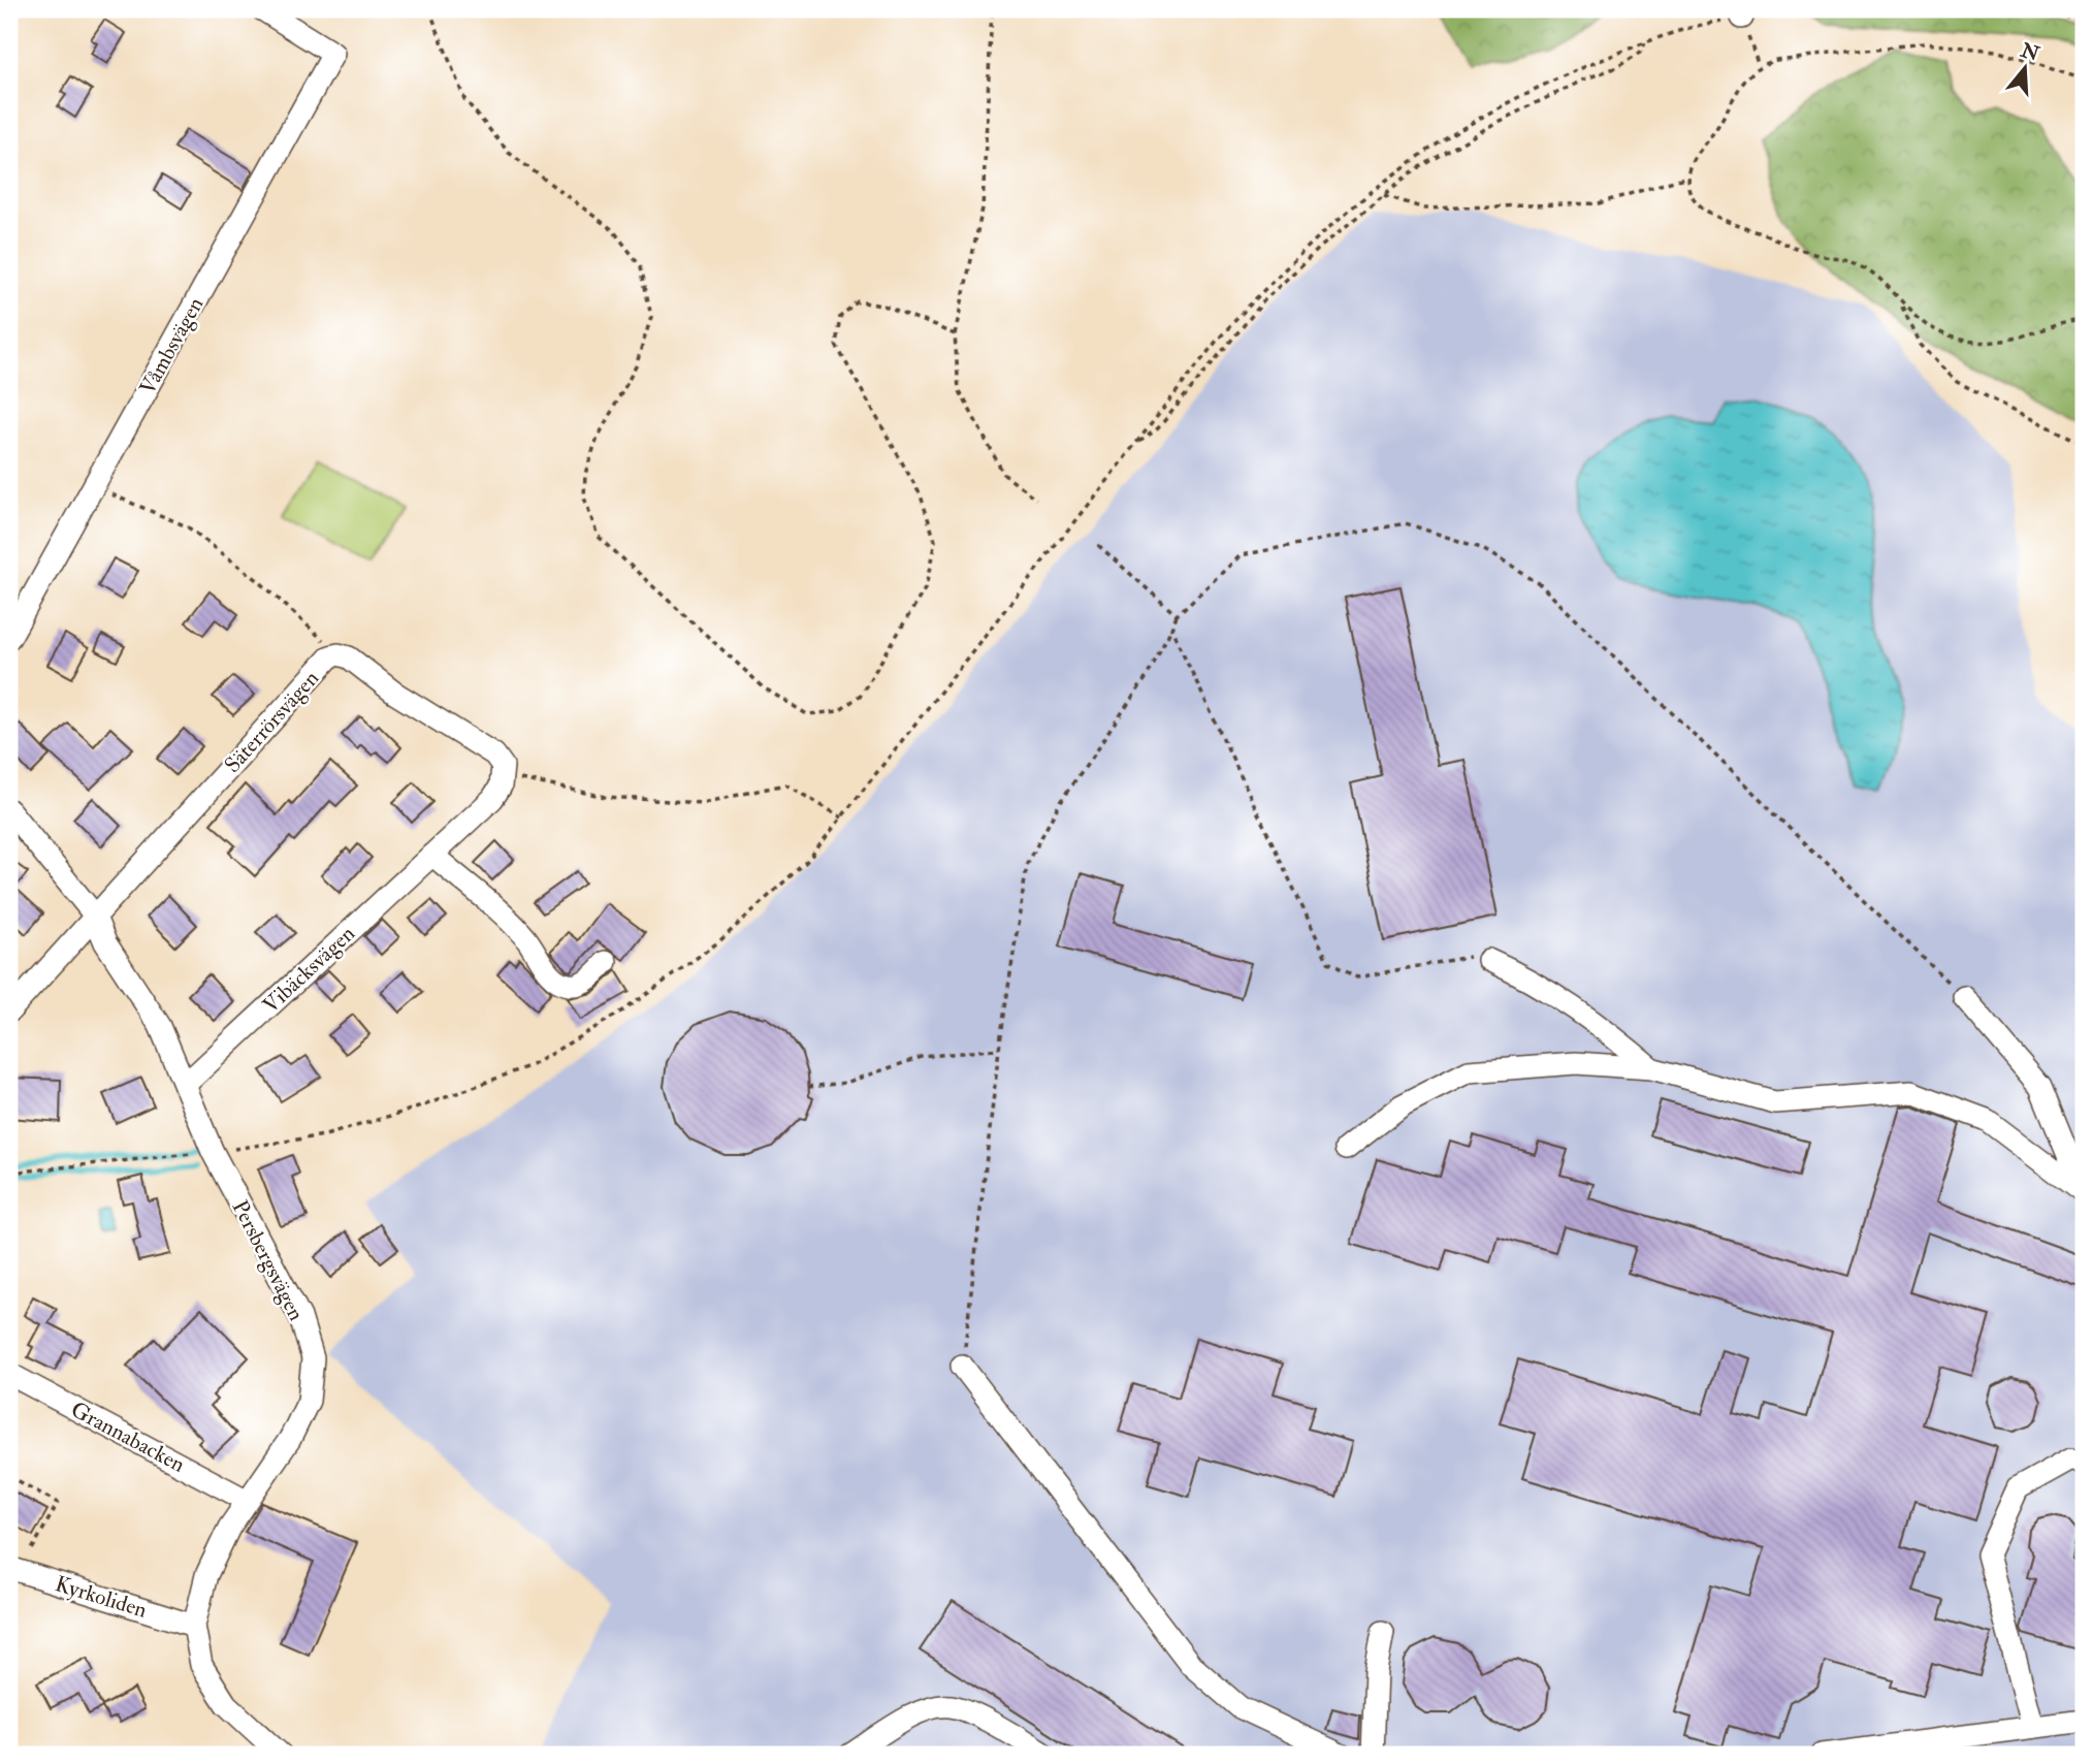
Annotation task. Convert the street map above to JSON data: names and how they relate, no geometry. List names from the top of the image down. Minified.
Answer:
{"streets":{"street":["Våmbsvägen","Säterrörsvägen","Vibäcksvägen","Persbergsvägen","Grannabacken","Kyrkoliden"]},"crossings":[["Säterrörsvägen","Vibäcksvägen"],["Säterrörsvägen","Persbergsvägen"],["Vibäcksvägen","Persbergsvägen"],["Persbergsvägen","Grannabacken"],["Persbergsvägen","Kyrkoliden"]],"north":"top"}
